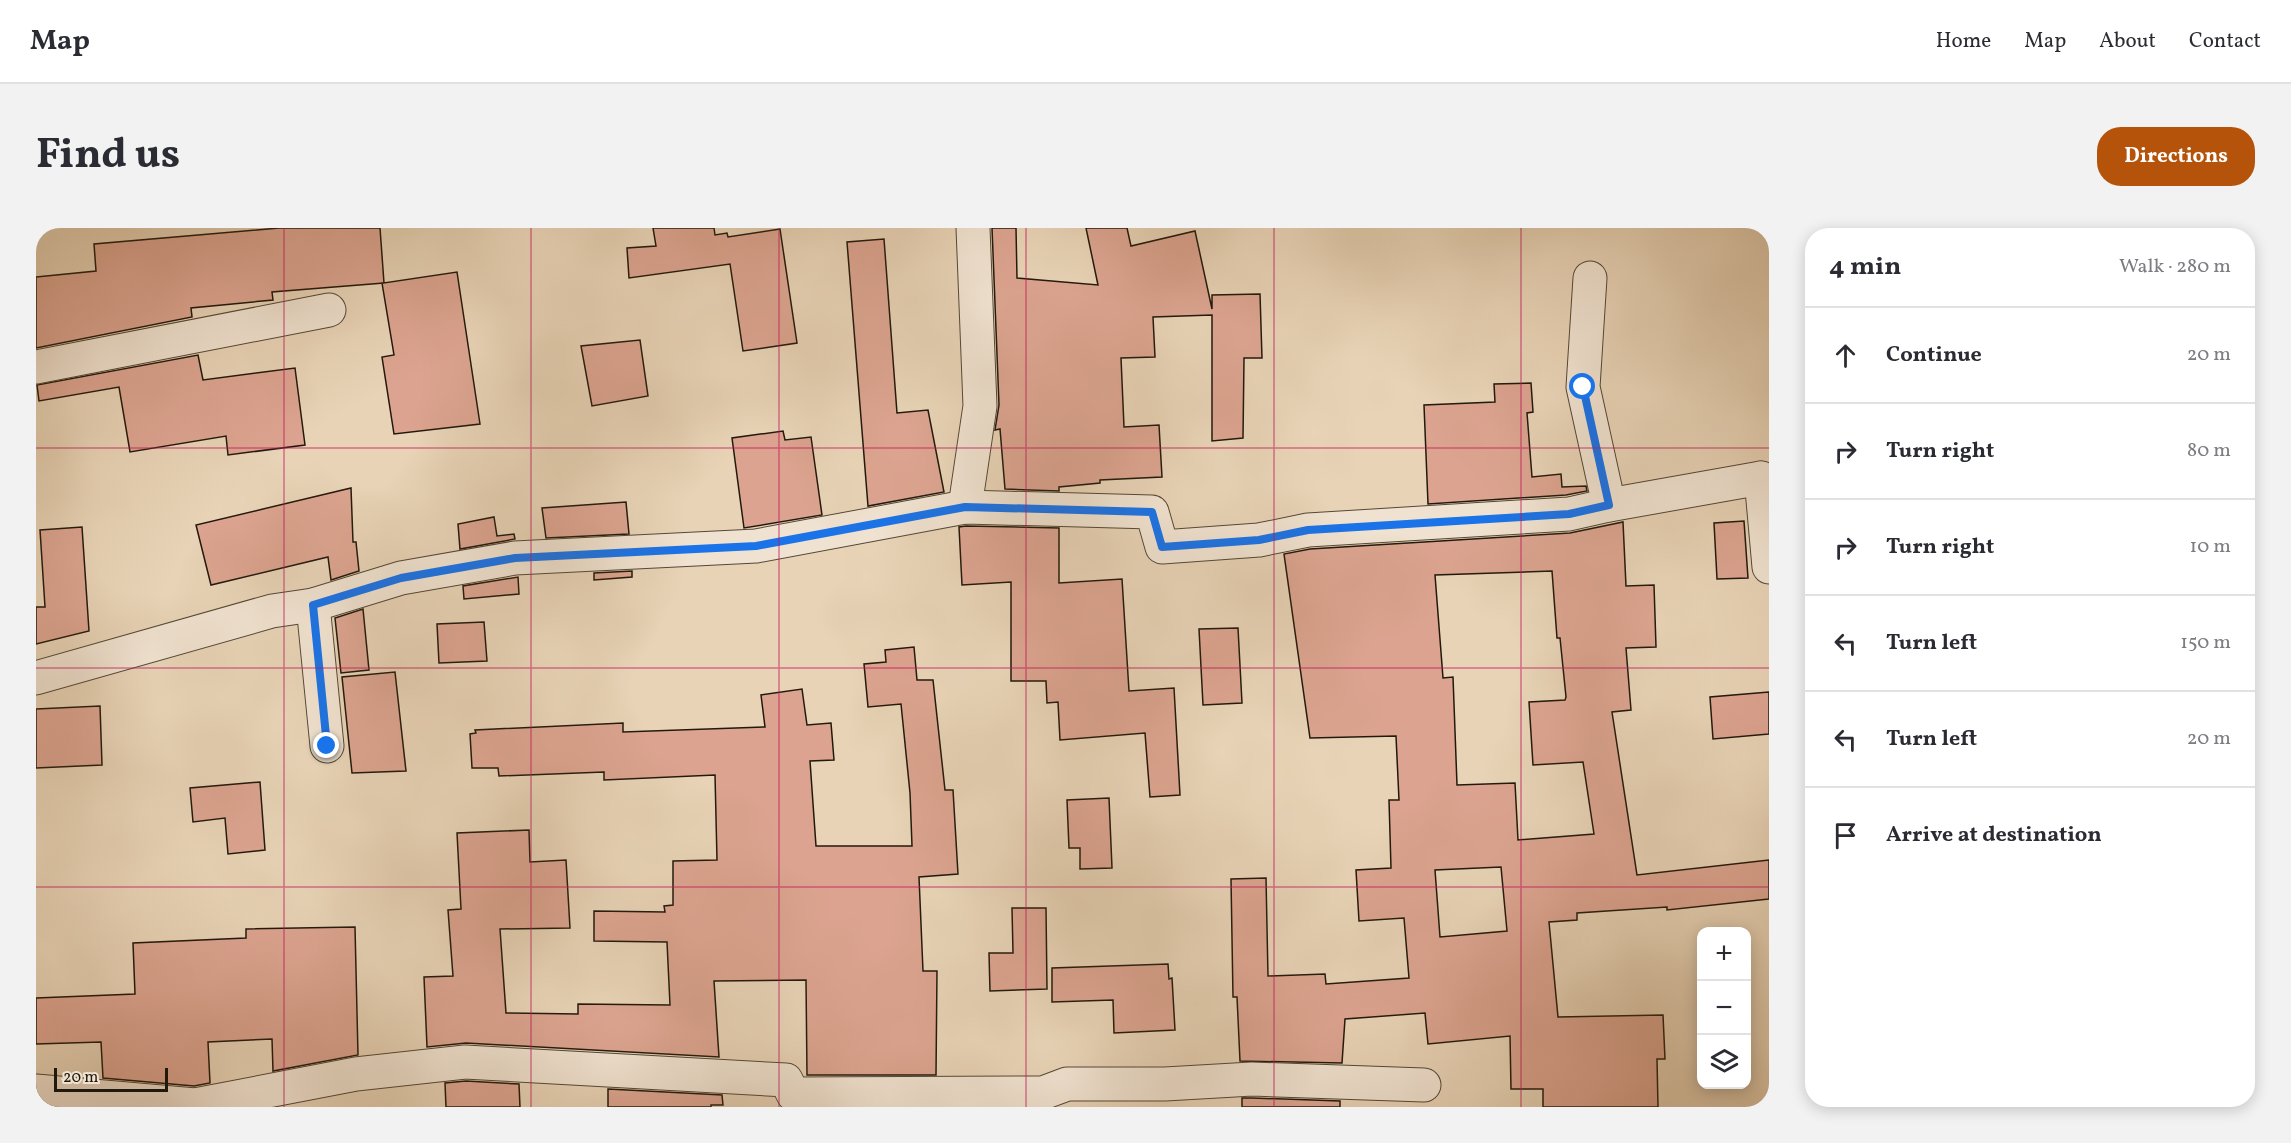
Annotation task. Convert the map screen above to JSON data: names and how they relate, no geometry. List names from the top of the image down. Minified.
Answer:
{"scale_bar":"20 m","page":{"header":"Map","nav":["Home","Map","About","Contact"],"title":"Find us","buttons":"Directions","heading":["4 min","Walk · 280 m"],"list":[["Continue","20 m"],["Turn right","80 m"],["Turn right","10 m"],["Turn left","150 m"],["Turn left","20 m"],"Arrive at destination"],"map_buttons":["+","−"],"scale":"20 m"}}
